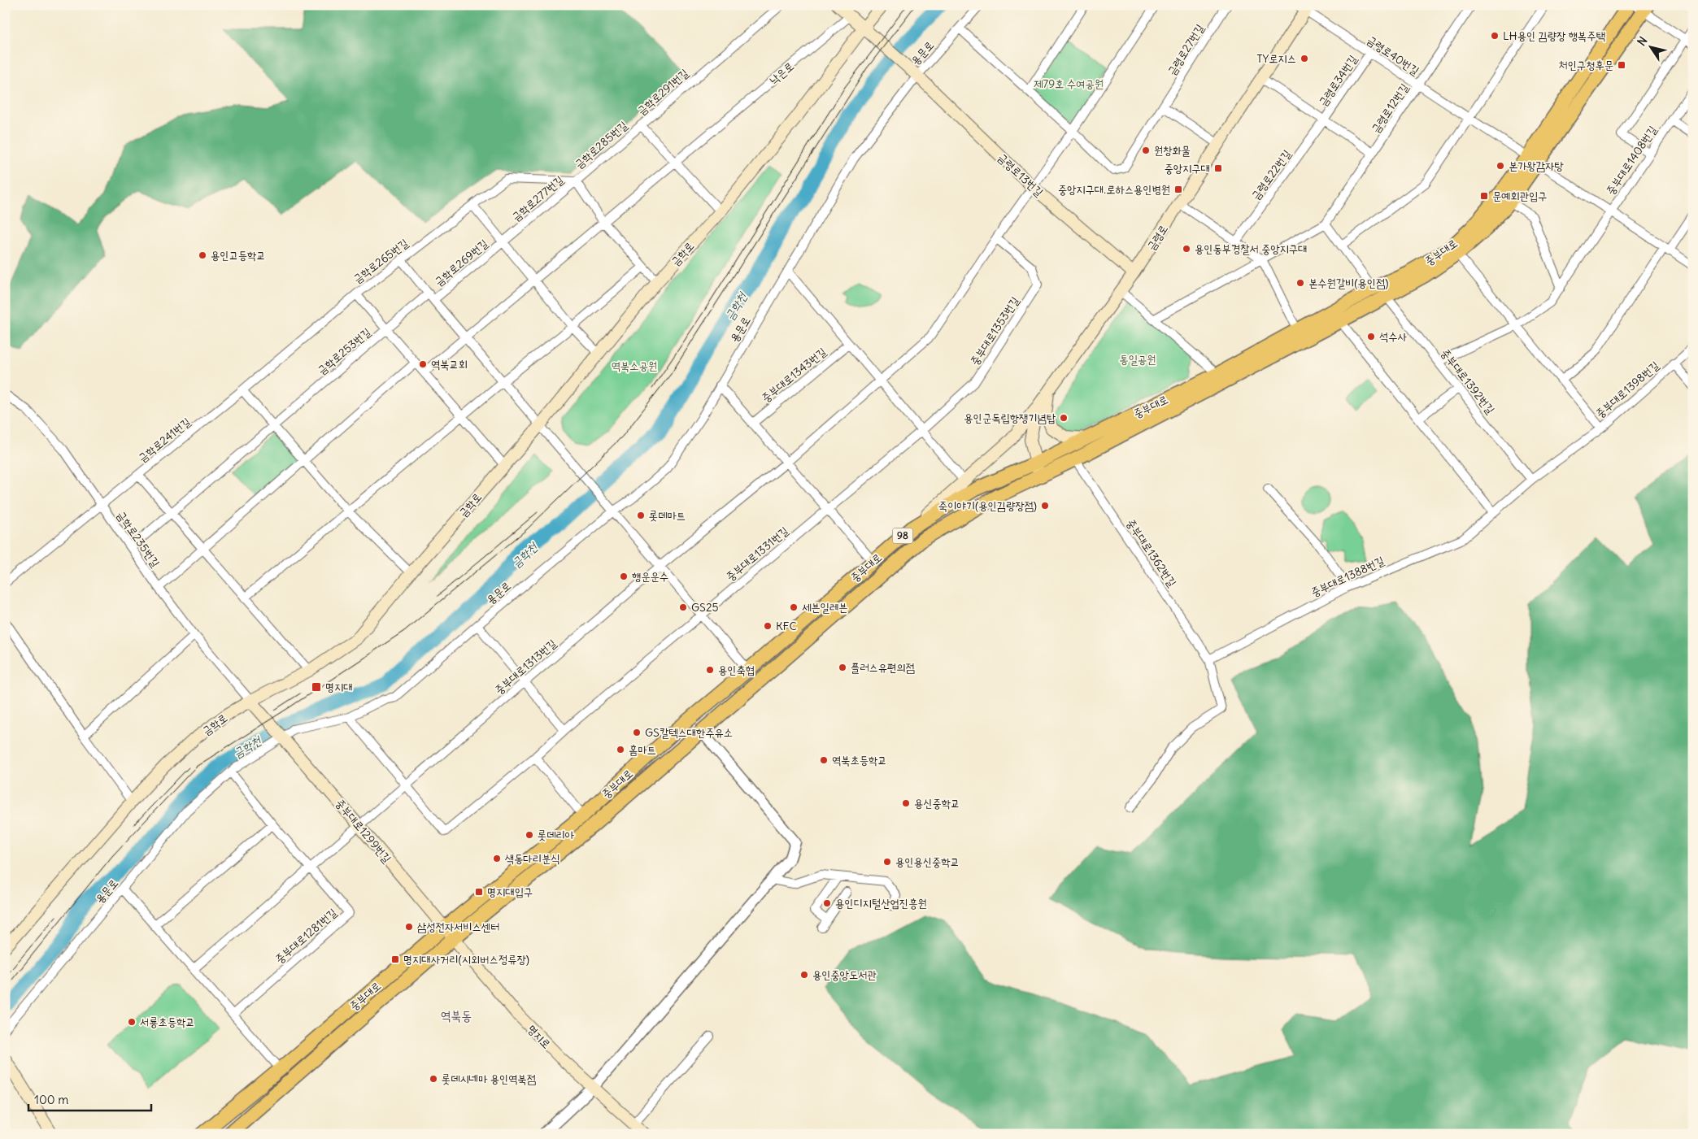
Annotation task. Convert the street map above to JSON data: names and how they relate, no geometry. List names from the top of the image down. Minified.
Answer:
{"streets":{"main road":["금령로13번길","금령로","중부대로","금학로","98","중부대로1299번길","명지로"],"street":["금령로27번길","용문로","금령로40번길","낙은로","금령로34번길","금학로291번길","금령로12번길","금학로285번길","중부대로1408번길","금령로22번길","금학로277번길","금학로265번길","금학로269번길","중부대로1353번길","금학로253번길","중부대로1343번길","중부대로1392번길","중부대로1398번길","금학로241번길","금학로235번길","중부대로1362번길","중부대로1331번길","중부대로1388번길","중부대로1313번길","중부대로1281번길"]},"crossings":[["금령로27번길","용문로"],["용문로","금령로13번길"],["용문로","금학로269번길"],["용문로","중부대로1299번길"],["금령로40번길","금령로34번길"],["금령로40번길","금령로12번길"],["금령로40번길","중부대로1408번길"],["금령로40번길","금령로"],["금령로40번길","중부대로"],["낙은로","금학로291번길"],["금령로34번길","금령로12번길"],["금령로34번길","금령로22번길"],["금령로34번길","금령로"],["금학로291번길","금학로285번길"],["금학로291번길","금학로"],["금학로285번길","금학로277번길"],["금학로285번길","금학로"],["중부대로1408번길","중부대로"],["금령로13번길","금령로"],["금령로13번길","금학로"],["금학로277번길","금학로265번길"],["금학로277번길","금학로269번길"],["금령로","중부대로"],["중부대로","중부대로1392번길"],["중부대로","중부대로1398번길"],["중부대로","중부대로1362번길"],["중부대로","중부대로1299번길"],["중부대로","명지로"],["금학로","금학로265번길"],["금학로","금학로269번길"],["금학로","금학로241번길"],["금학로","금학로235번길"],["금학로","중부대로1299번길"],["금학로265번길","금학로269번길"],["금학로265번길","금학로253번길"],["금학로269번길","금학로253번길"],["중부대로1392번길","중부대로1388번길"],["중부대로1398번길","중부대로1388번길"],["금학로235번길","중부대로1299번길"],["중부대로1362번길","중부대로1388번길"],["중부대로1313번길","중부대로1299번길"],["중부대로1299번길","명지로"]],"districts":["역북동"],"water":["금학천"],"parks":["제79호 수여공원","통일공원","역북소공원"],"places":{"other":["LH용인 김량장 행복주택","TY로지스","원창화물","본가왕감자탕","용인동부경찰서 중앙지구대","용인고등학교","본수원갈비(용인점)","석수사","역북교회","용인군독립항쟁기념탑","죽이야기(용인김량장점)","롯데마트","행운운수","GS25","세븐일레븐","KFC","플러스유편의점","용인축협","GS칼텍스대한주유소","홈마트","역북초등학교","용신중학교","롯데리아","색동다리분식","용인용신중학교","용인디지털산업진흥원","삼성전자서비스센터","용인중앙도서관","서룡초등학교","롯데시네마 용인역북점"],"transit":["처인구청후문","중앙지구대","중앙지구대.로하스용인병원","문예회관입구","명지대","명지대입구","명지대사거리(시외버스정류장)"]},"scale_bar":"100 m","north":"top left"}
